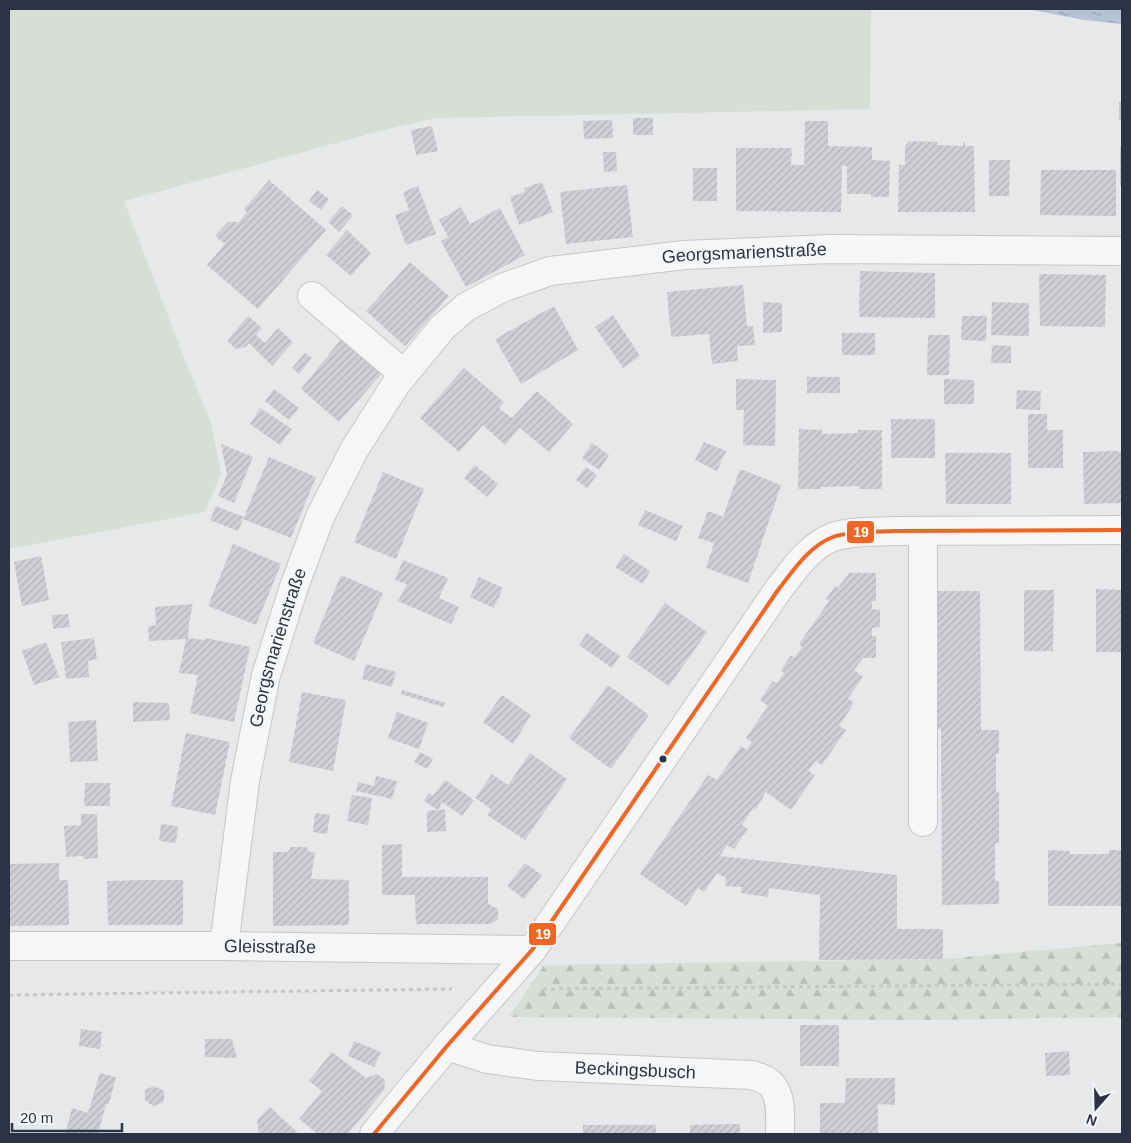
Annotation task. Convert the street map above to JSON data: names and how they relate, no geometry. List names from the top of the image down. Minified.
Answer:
{"streets":{"street":["Georgsmarienstraße","Gleisstraße","Beckingsbusch"]},"crossings":[["Georgsmarienstraße","Gleisstraße"]],"lines":["transit line 19"],"scale_bar":"20 m","north":"bottom"}
